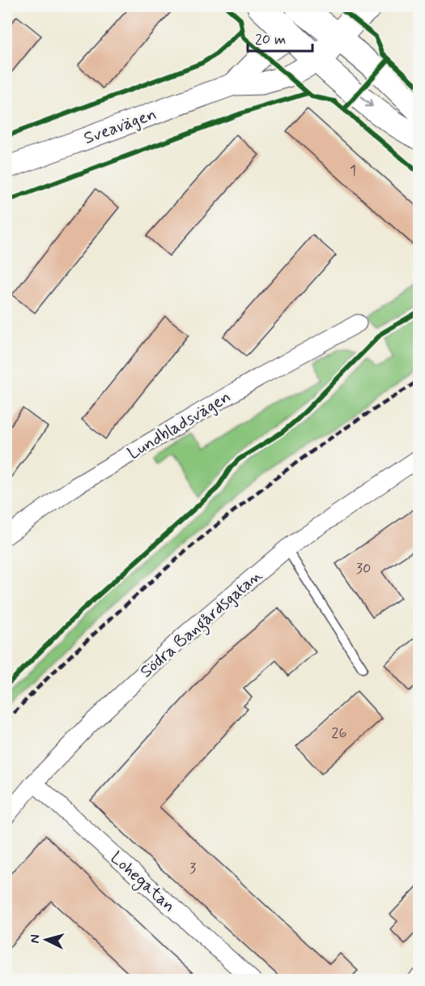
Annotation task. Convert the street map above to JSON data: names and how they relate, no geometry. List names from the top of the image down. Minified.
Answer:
{"streets":{"main road":["Sveavägen"],"street":["Lundbladsvägen","Södra Bangårdsgatan","Lohegatan"]},"crossings":[["Södra Bangårdsgatan","Lohegatan"]],"house_numbers":["1","30","26","3"],"scale_bar":"20 m","north":"left"}
